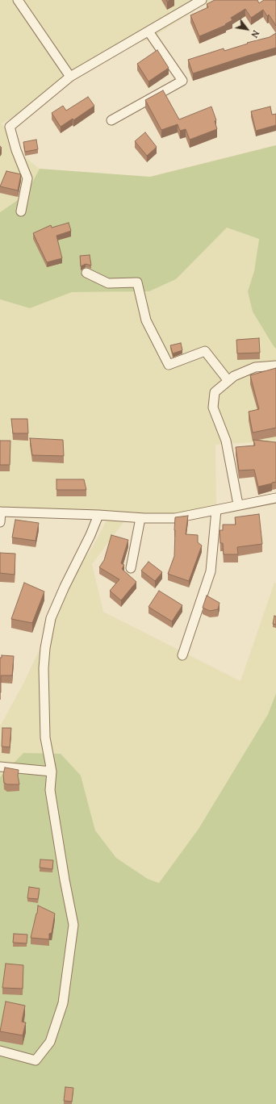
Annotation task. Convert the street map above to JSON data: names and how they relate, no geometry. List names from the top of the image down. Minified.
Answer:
{"north":"bottom right"}
